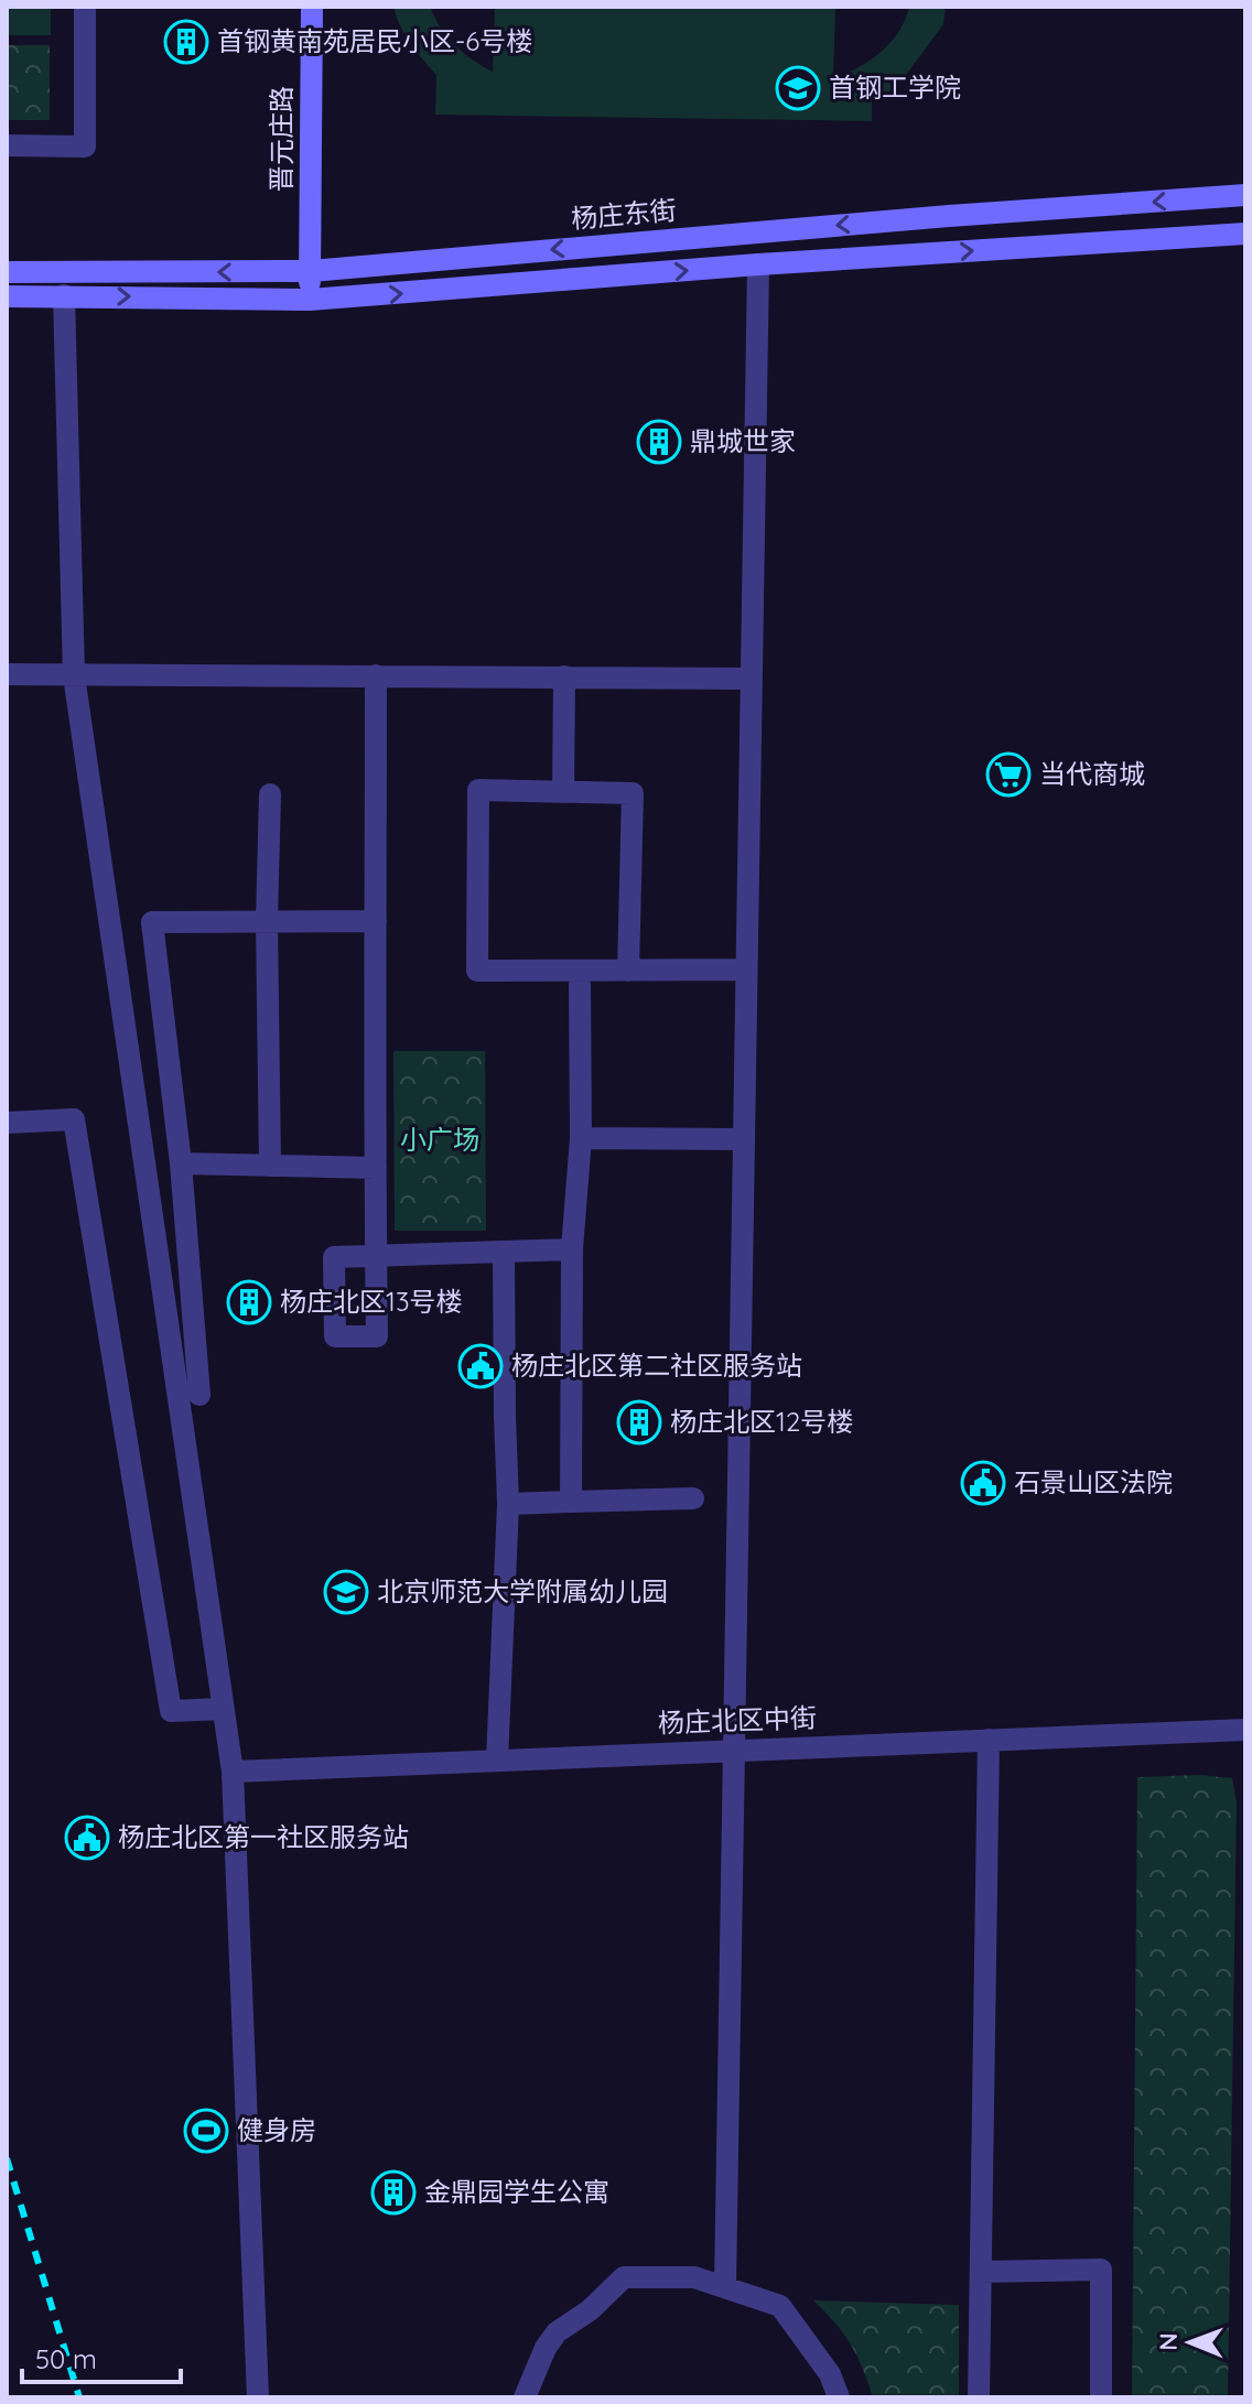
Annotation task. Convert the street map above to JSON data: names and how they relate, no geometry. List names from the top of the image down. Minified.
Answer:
{"streets":{"main road":["晋元庄路","杨庄东街"],"street":["杨庄北区中街"]},"crossings":[["晋元庄路","杨庄东街"]],"parks":["小广场"],"places":{"building":["首钢黄南苑居民小区-6号楼","鼎城世家","杨庄北区13号楼","杨庄北区12号楼","金鼎园学生公寓"],"school or university":["首钢工学院","北京师范大学附属幼儿园"],"supermarket":["当代商城"],"public building":["杨庄北区第二社区服务站","石景山区法院","杨庄北区第一社区服务站"],"sports":["健身房"]},"scale_bar":"50 m","north":"left"}
